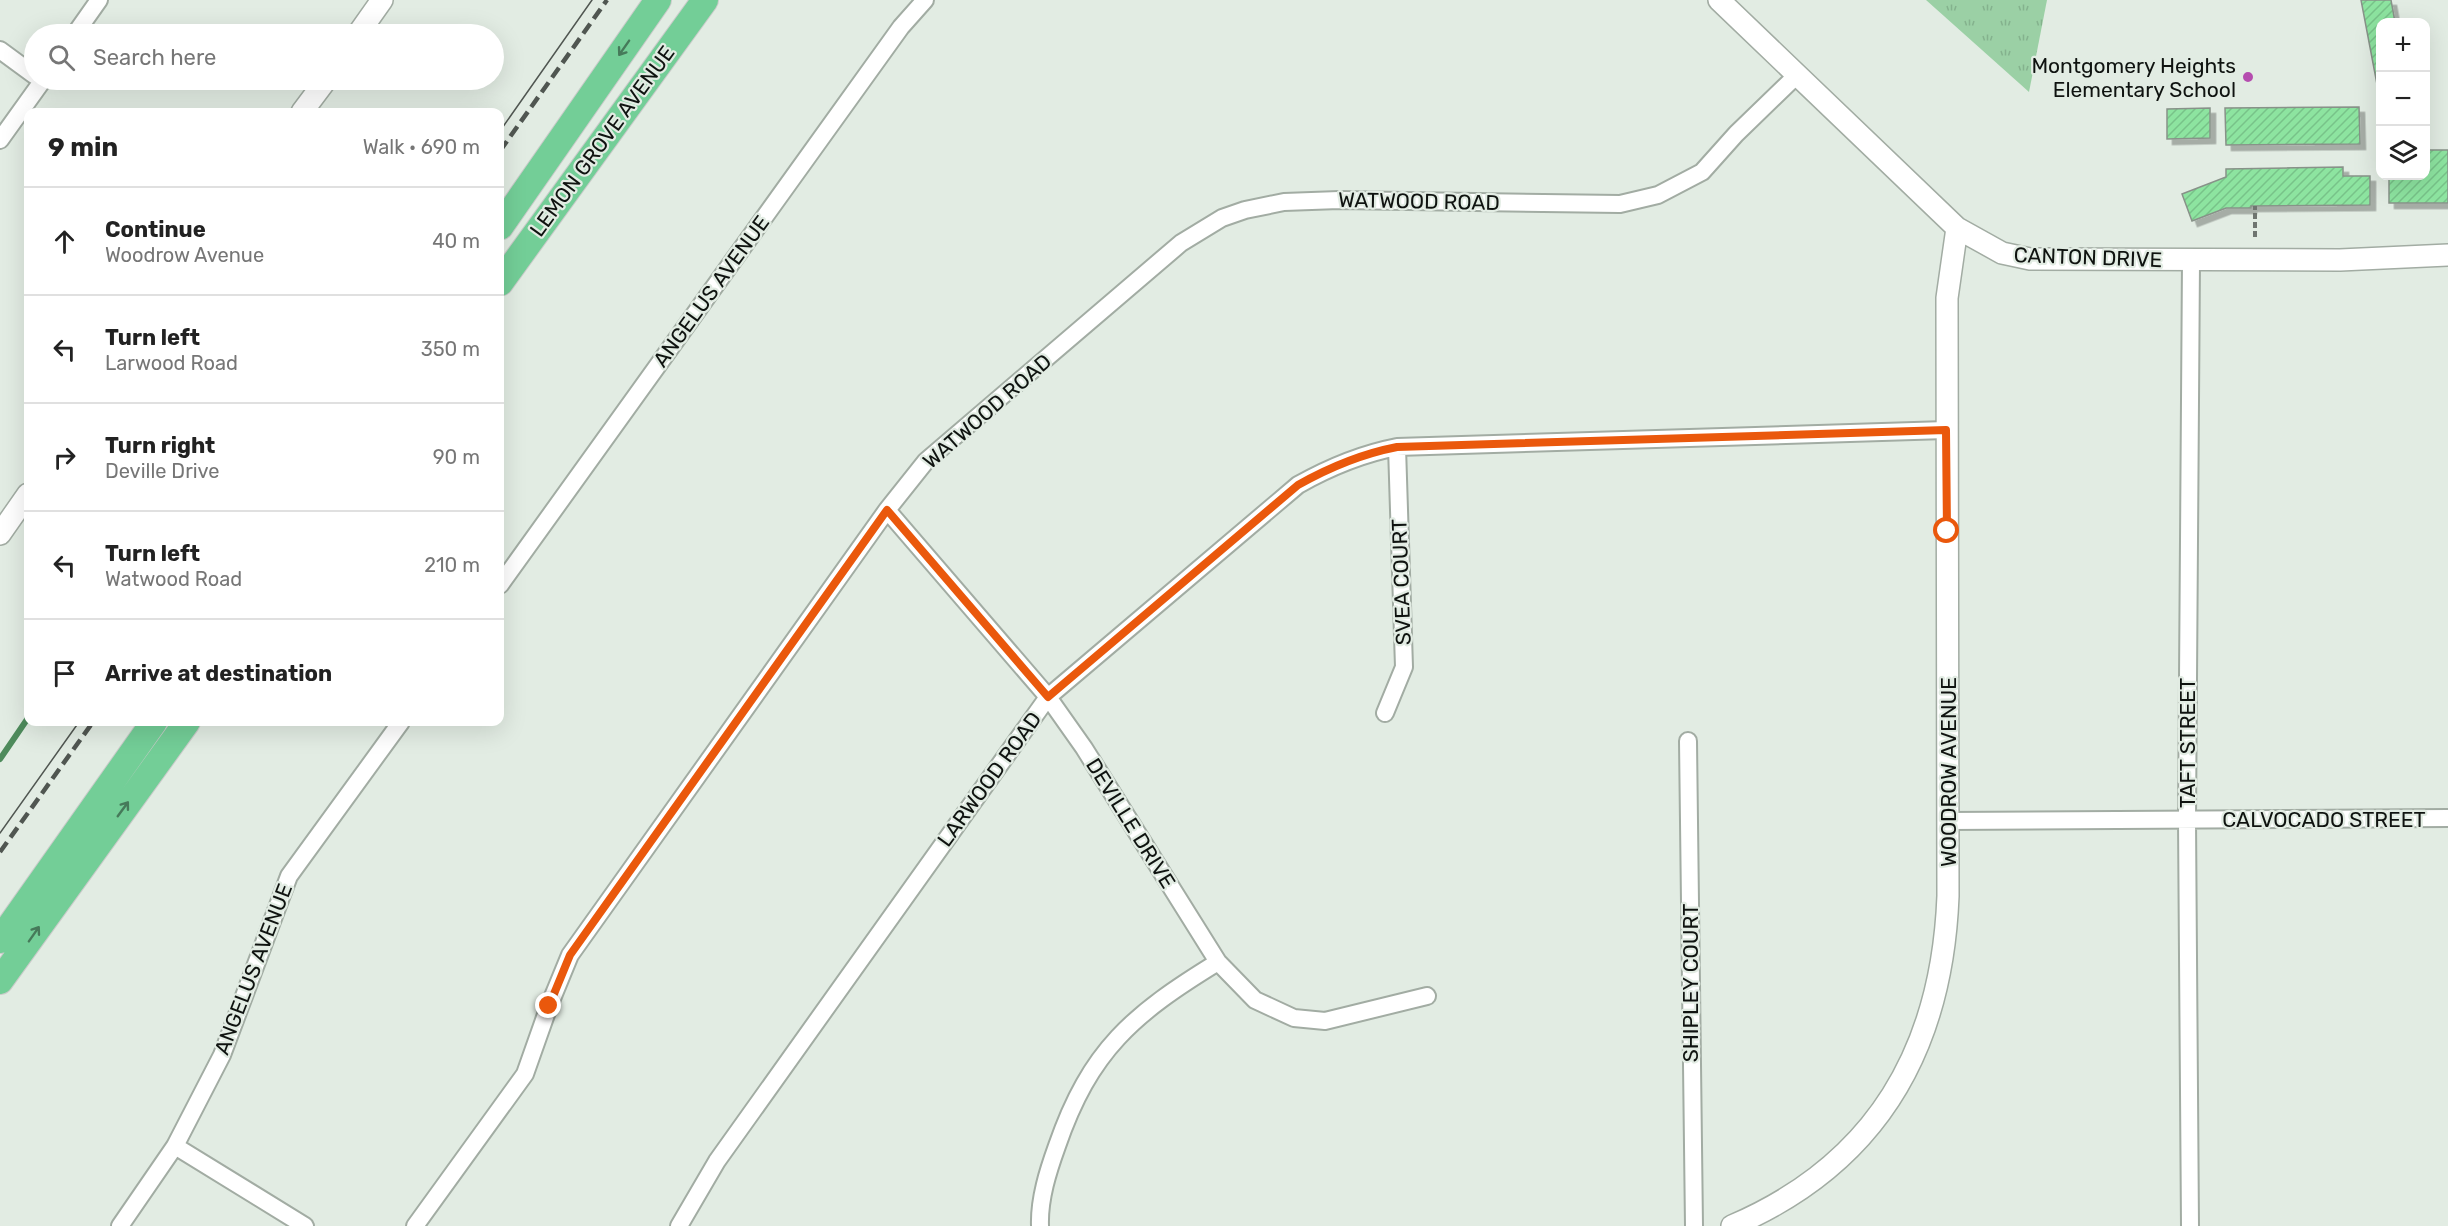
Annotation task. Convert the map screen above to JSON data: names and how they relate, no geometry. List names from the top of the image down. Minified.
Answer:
{"streets":{"main road":["LEMON GROVE AVENUE"],"street":["WATWOOD ROAD","CANTON DRIVE","ANGELUS AVENUE","SVEA COURT","TAFT STREET","WOODROW AVENUE","LARWOOD ROAD","CALVOCADO STREET","DEVILLE DRIVE","SHIPLEY COURT"]},"crossings":[["WATWOOD ROAD","CANTON DRIVE"],["WATWOOD ROAD","DEVILLE DRIVE"],["CANTON DRIVE","TAFT STREET"],["CANTON DRIVE","WOODROW AVENUE"],["SVEA COURT","LARWOOD ROAD"],["TAFT STREET","CALVOCADO STREET"],["WOODROW AVENUE","LARWOOD ROAD"],["WOODROW AVENUE","CALVOCADO STREET"],["LARWOOD ROAD","DEVILLE DRIVE"]],"places":["Montgomery Heights Elementary School"],"page":{"map_buttons":["+","−"],"search":"Search here","heading":["9 min","Walk · 690 m"],"list":[["Continue","Woodrow Avenue","40 m"],["Turn left","Larwood Road","350 m"],["Turn right","Deville Drive","90 m"],["Turn left","Watwood Road","210 m"],"Arrive at destination"]}}
